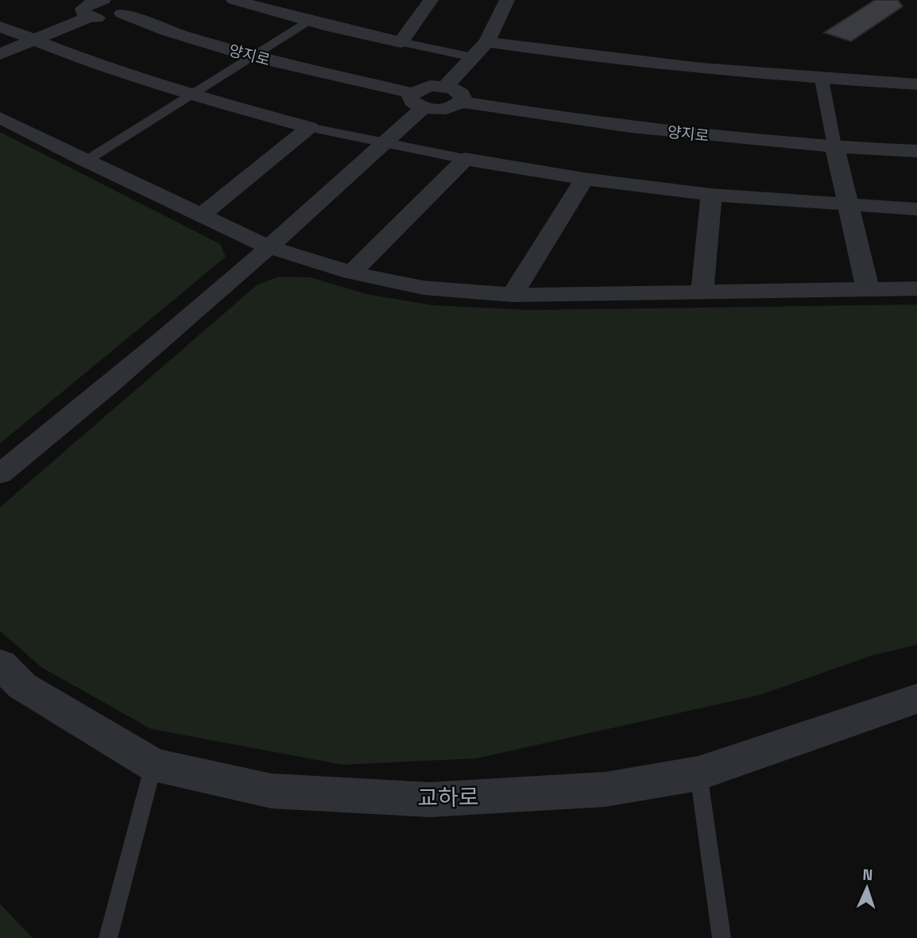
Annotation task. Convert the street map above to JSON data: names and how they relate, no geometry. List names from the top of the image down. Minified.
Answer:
{"streets":{"street":["양지로","교하로"]},"north":"top"}
